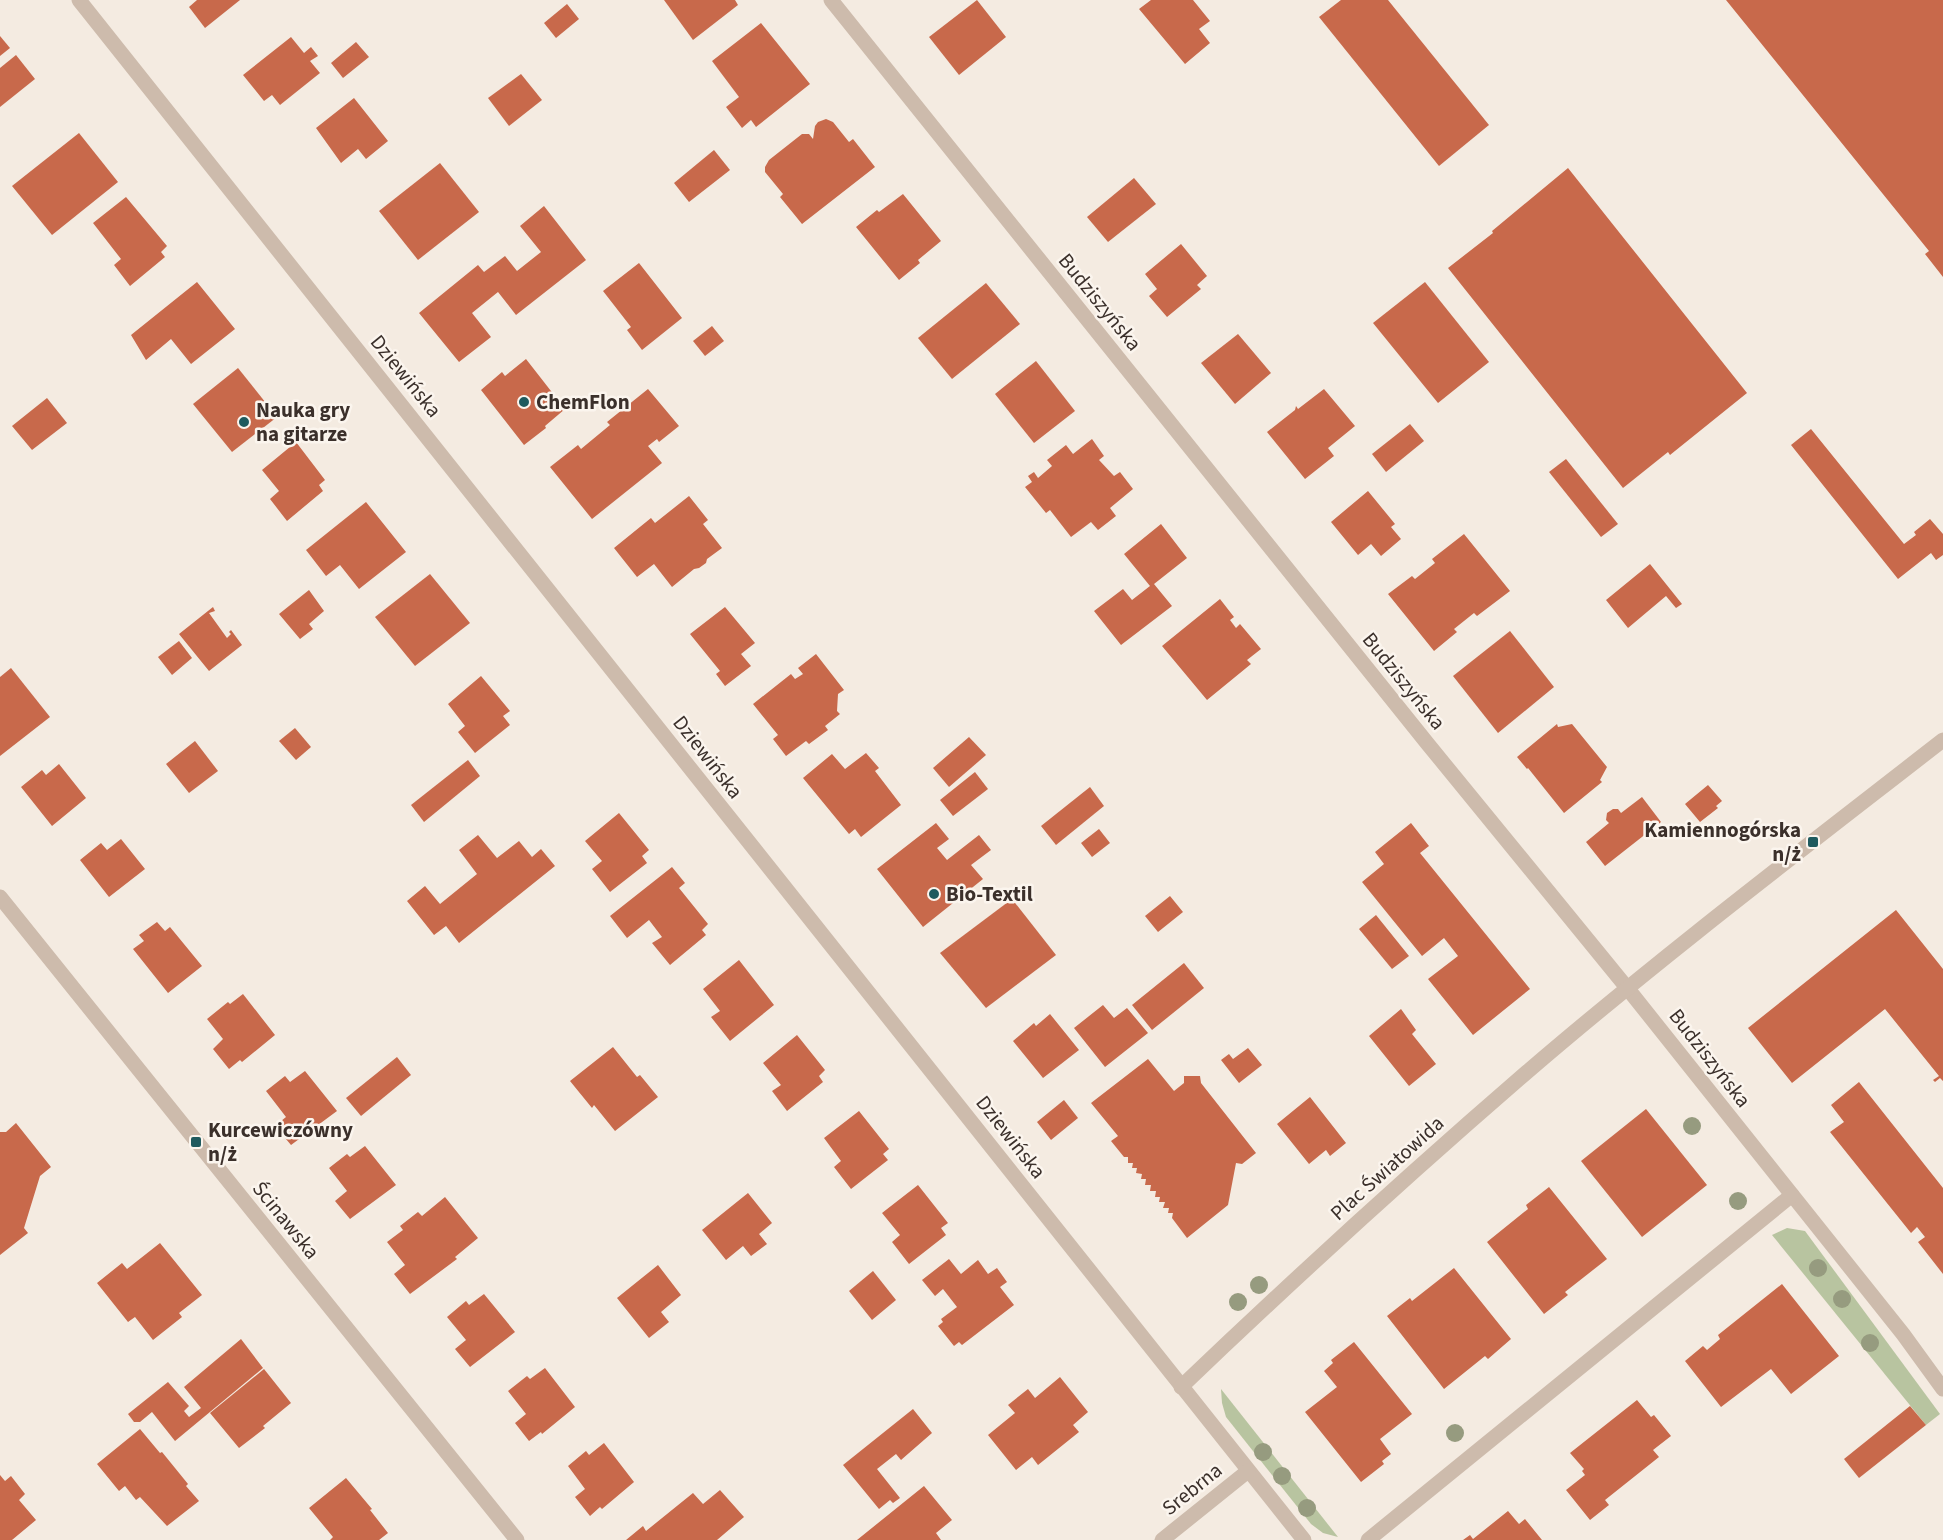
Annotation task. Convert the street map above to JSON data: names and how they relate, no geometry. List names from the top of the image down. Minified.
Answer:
{"streets":{"street":["Budziszyńska","Dziewińska","Plac Światowida","Ścinawska","Srebrna"]},"crossings":[["Budziszyńska","Plac Światowida"],["Dziewińska","Plac Światowida"],["Dziewińska","Srebrna"]],"places":{"other":["ChemFlon","Nauka gry na gitarze","Bio-Textil"],"transit":["Kamiennogórska n/ż","Kurcewiczówny n/ż"]}}
